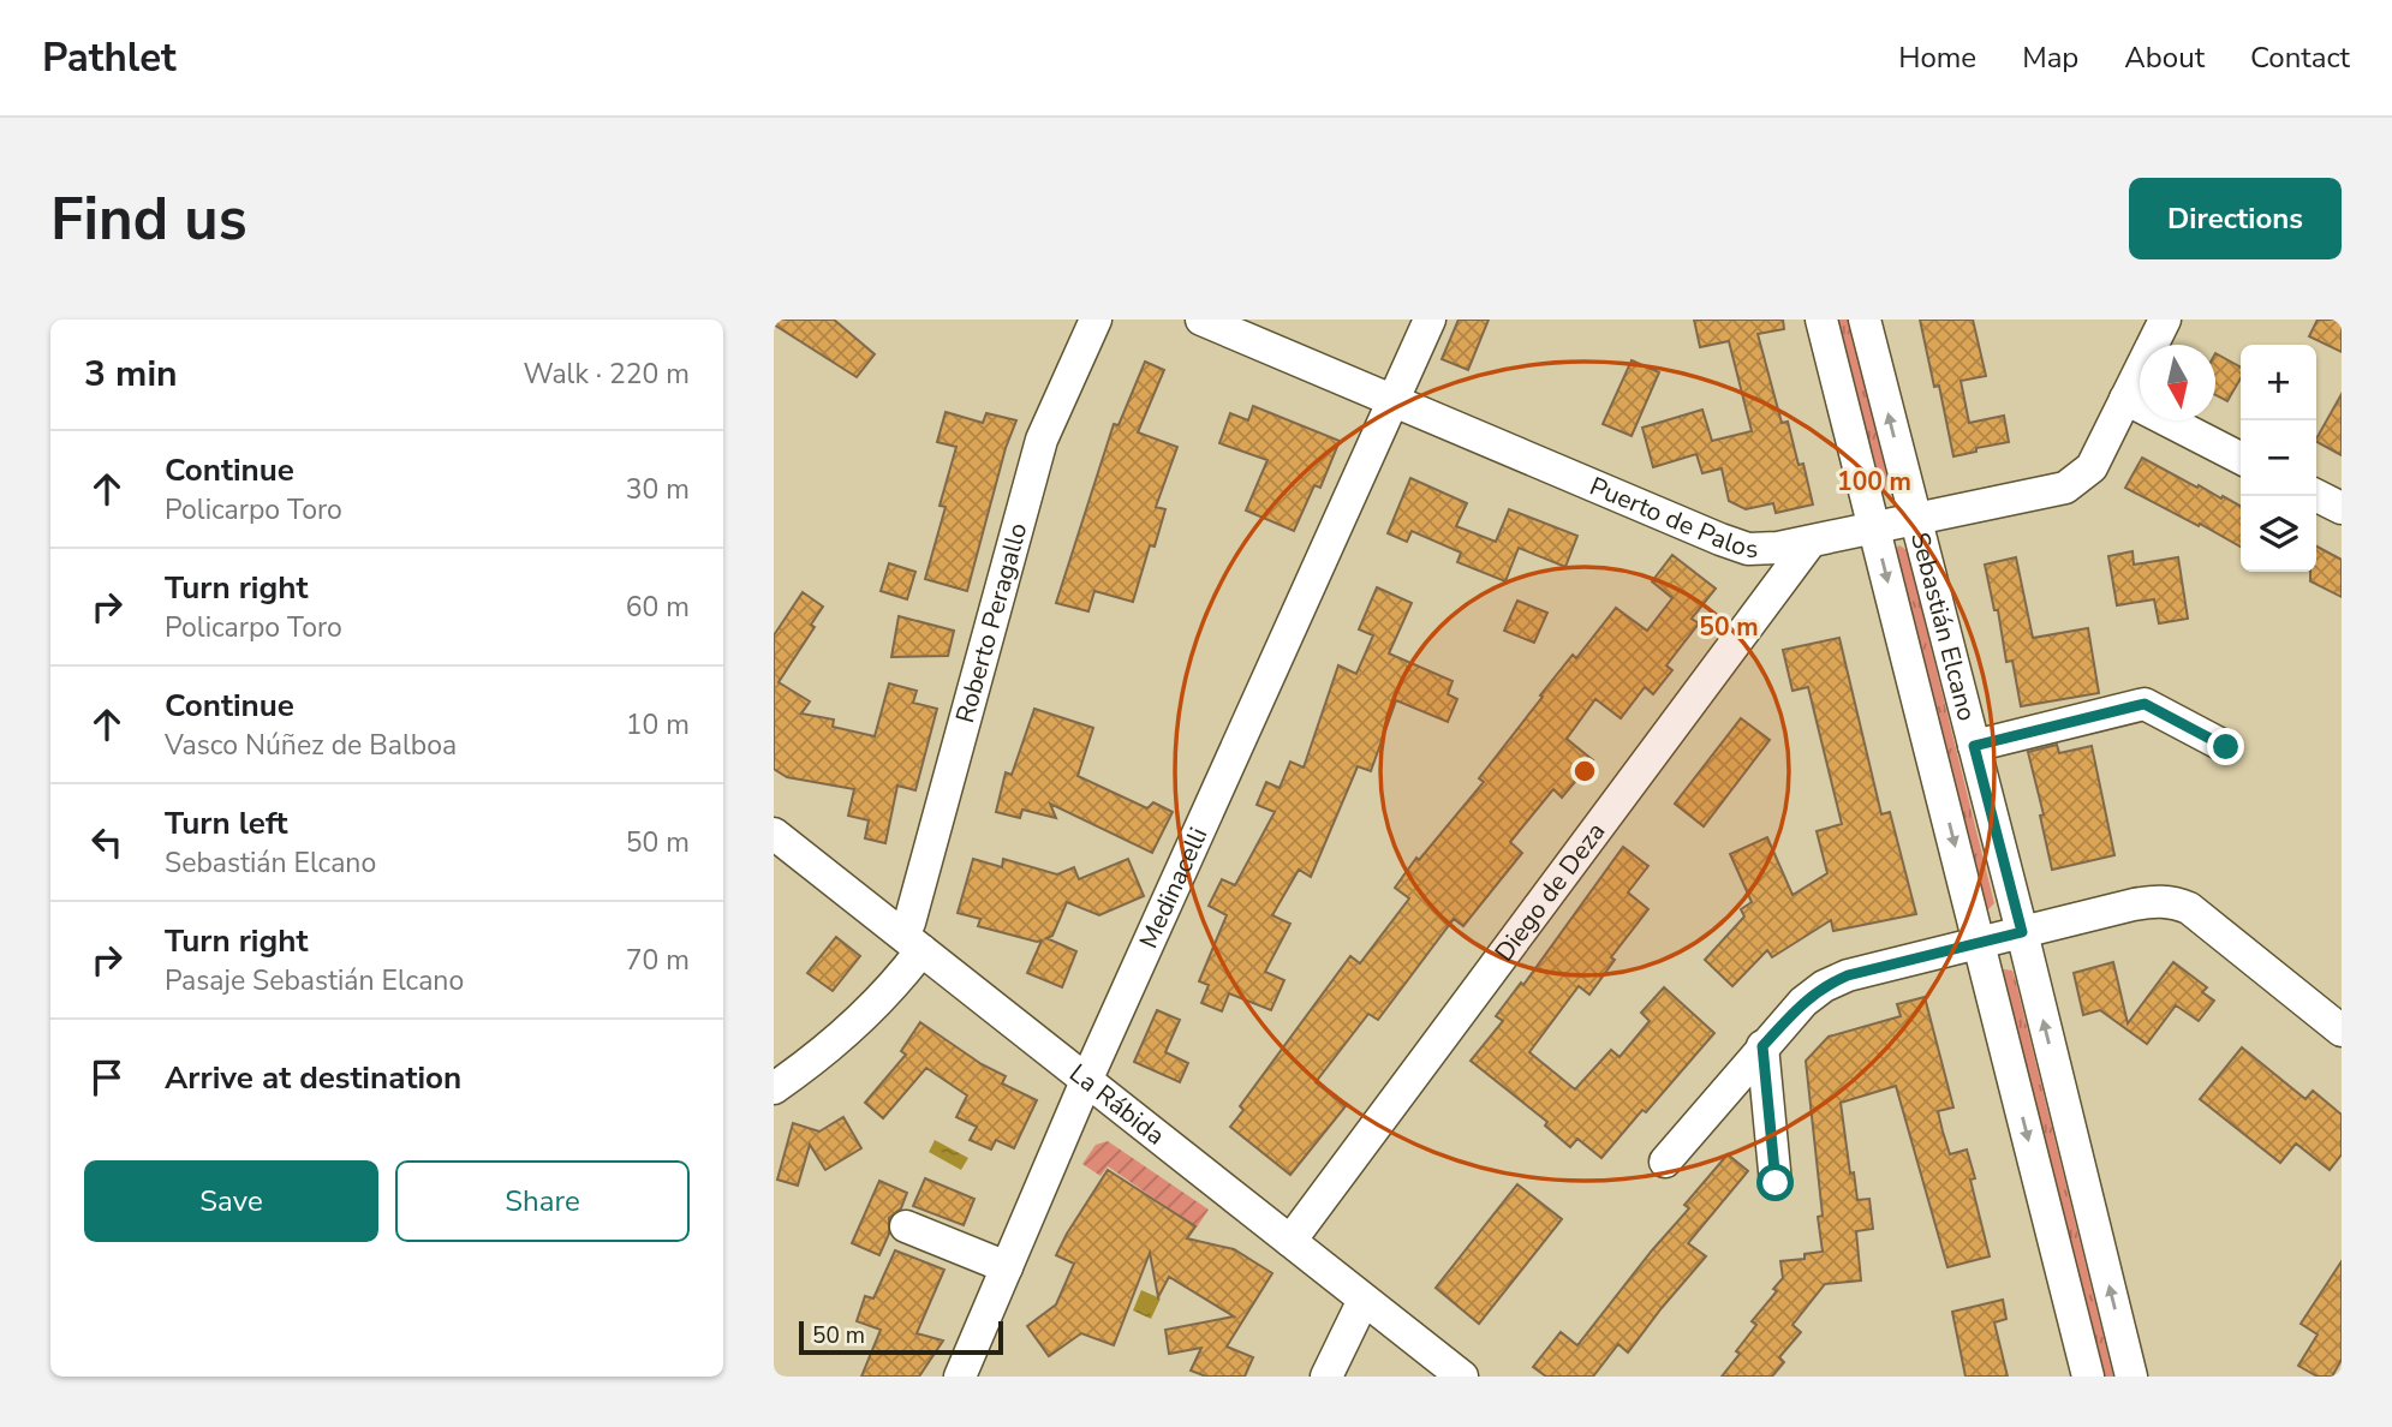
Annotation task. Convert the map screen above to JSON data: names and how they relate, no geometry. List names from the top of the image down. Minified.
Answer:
{"streets":{"street":["Puerto de Palos","Roberto Peragallo","Sebastián Elcano","Medinacelli","Diego de Deza","La Rábida"]},"crossings":[["Puerto de Palos","Sebastián Elcano"],["Puerto de Palos","Medinacelli"],["Puerto de Palos","Diego de Deza"],["Roberto Peragallo","La Rábida"],["Medinacelli","La Rábida"],["Diego de Deza","La Rábida"]],"scale_bar":"50 m","north":"bottom","page":{"header":"Pathlet","nav":["Home","Map","About","Contact"],"buttons":["Directions",["Save","Share"]],"title":"Find us","heading":["3 min","Walk · 220 m"],"map_buttons":["+","−"],"list":[["Continue","Policarpo Toro","30 m"],["Turn right","Policarpo Toro","60 m"],["Continue","Vasco Núñez de Balboa","10 m"],["Turn left","Sebastián Elcano","50 m"],["Turn right","Pasaje Sebastián Elcano","70 m"],"Arrive at destination"],"scale":"50 m"},"rings":["100 m","50 m"]}
